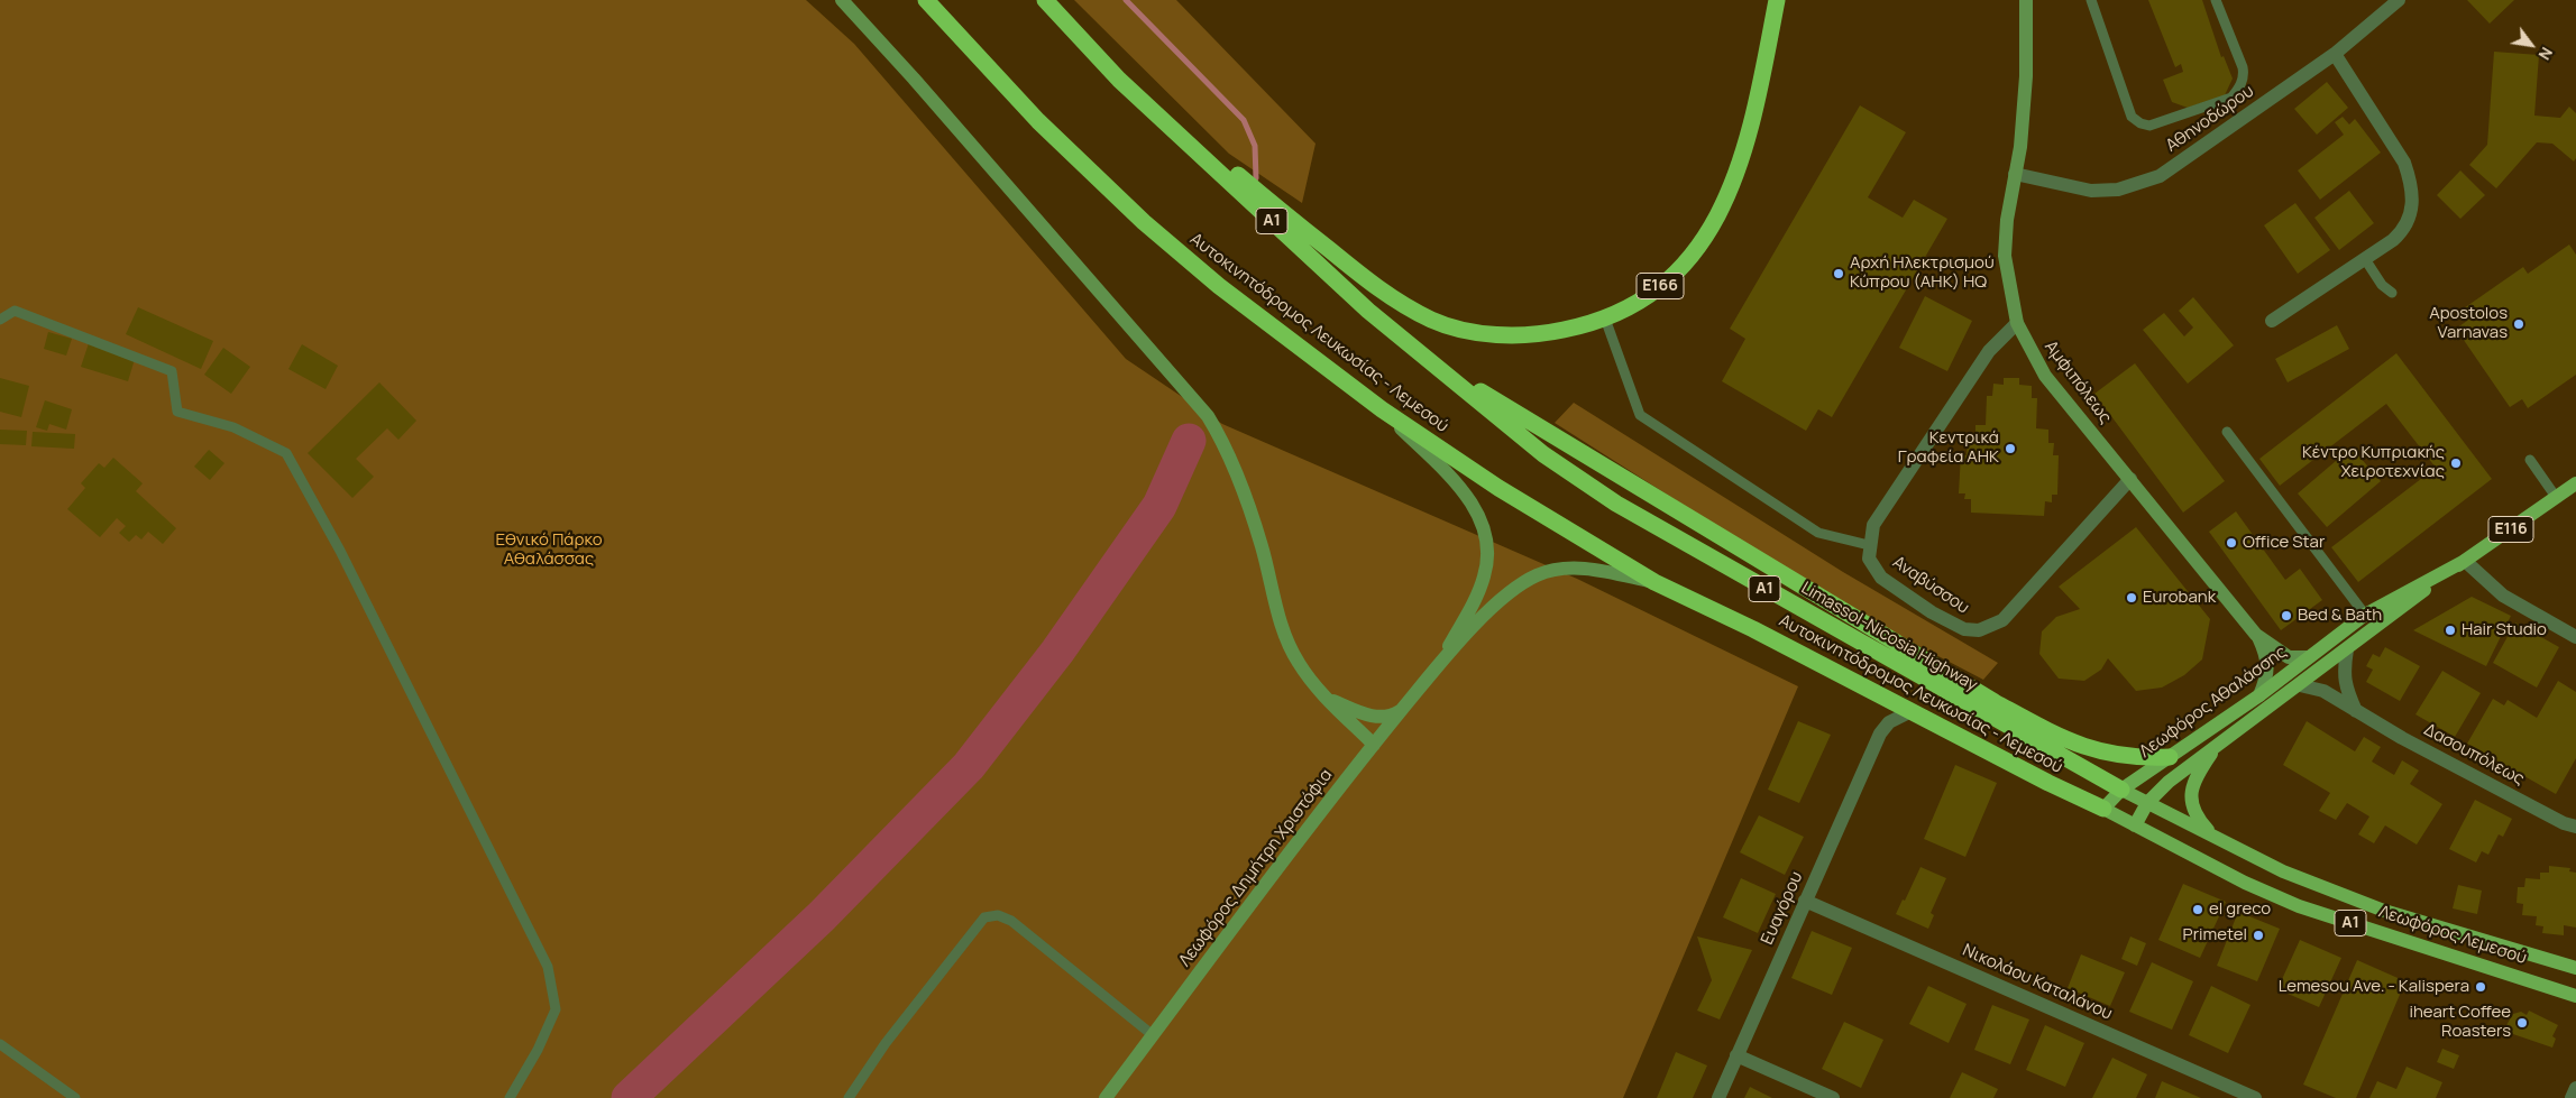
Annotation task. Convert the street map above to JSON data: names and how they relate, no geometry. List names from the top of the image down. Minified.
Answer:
{"streets":{"highway":["A1","E166","Αυτοκινητόδρομος Λευκωσίας - Λεμεσού","Limassol-Nicosia Highway"],"main road":["Αμφιπόλεως","E116","Λεωφόρος Αθαλάσσης","Λεωφόρος Δημήτρη Χριστόφια","Λεωφόρος Λεμεσού"],"street":["Αθηνοδώρου","Αναβύσσου","Δασουπόλεως","Ευαγόρου","Νικολάου Καταλάνου"]},"crossings":[["Αθηνοδώρου","Αμφιπόλεως"],["A1","E166"],["A1","Αυτοκινητόδρομος Λευκωσίας - Λεμεσού"],["A1","Limassol-Nicosia Highway"],["A1","Λεωφόρος Αθαλάσσης"],["A1","Λεωφόρος Λεμεσού"],["Αυτοκινητόδρομος Λευκωσίας - Λεμεσού","Λεωφόρος Αθαλάσσης"],["Αυτοκινητόδρομος Λευκωσίας - Λεμεσού","Λεωφόρος Δημήτρη Χριστόφια"],["Αυτοκινητόδρομος Λευκωσίας - Λεμεσού","Ευαγόρου"],["Αμφιπόλεως","Αναβύσσου"],["Αμφιπόλεως","Λεωφόρος Αθαλάσσης"],["Limassol-Nicosia Highway","Λεωφόρος Αθαλάσσης"],["Limassol-Nicosia Highway","Λεωφόρος Λεμεσού"],["Λεωφόρος Αθαλάσσης","Δασουπόλεως"],["Λεωφόρος Αθαλάσσης","Λεωφόρος Λεμεσού"],["Ευαγόρου","Νικολάου Καταλάνου"]],"parks":["Εθνικό Πάρκο Αθαλάσσας"],"places":["Αρχή Ηλεκτρισμού Κύπρου (ΑΗΚ) HQ","Apostolos Varnavas","Κεντρικά Γραφεία ΑΗΚ","Κέντρο Κυπριακής Χειροτεχνίας","Office Star","Eurobank","Bed & Bath","Hair Studio","el greco","Primetel","Lemesou Ave. - Kalispera","iheart Coffee Roasters"],"north":"bottom right"}
